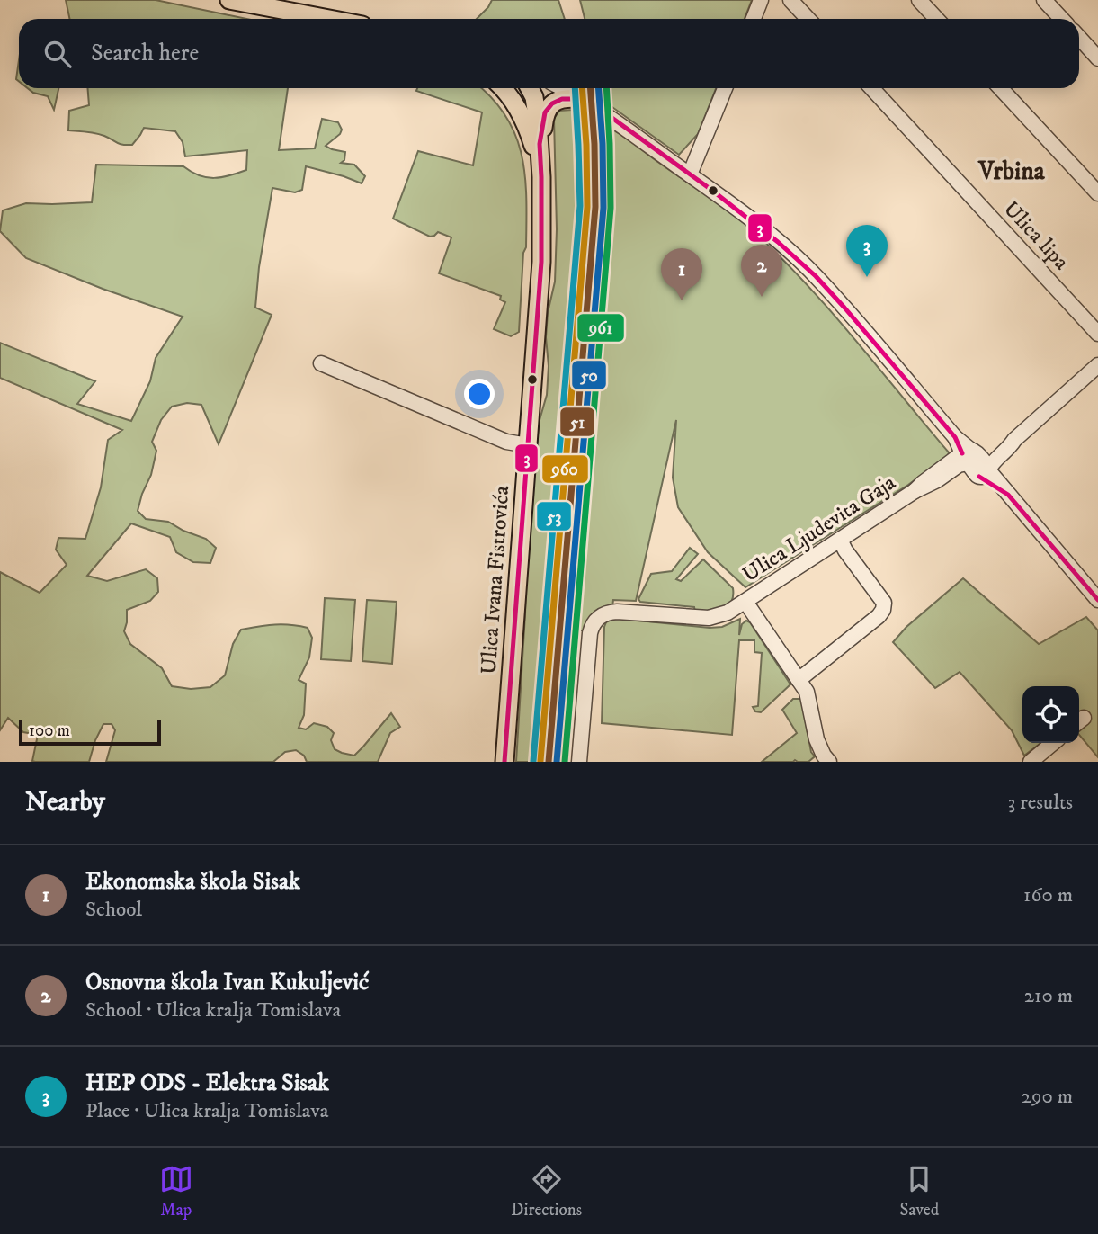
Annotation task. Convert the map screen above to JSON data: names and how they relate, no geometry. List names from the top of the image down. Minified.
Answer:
{"streets":{"main road":["Ulica Ivana Fistrovića"],"street":["Ulica lipa","Ulica Ljudevita Gaja"]},"districts":["Vrbina"],"lines":["transit line 51","transit line 50","transit line 960","transit line 961","transit line 53","transit line 3"],"scale_bar":"100 m","page":{"search":"Search here","pins":["3","2","1"],"scale":"100 m","heading":["Nearby","3 results"],"list":[{"mark":"1","name":"Ekonomska škola Sisak","note":"School","value":"160 m"},{"mark":"2","name":"Osnovna škola Ivan Kukuljević","note":"School · Ulica kralja Tomislava","value":"210 m"},{"mark":"3","name":"HEP ODS - Elektra Sisak","note":"Place · Ulica kralja Tomislava","value":"290 m"}],"nav":["Map","Directions","Saved"]}}
